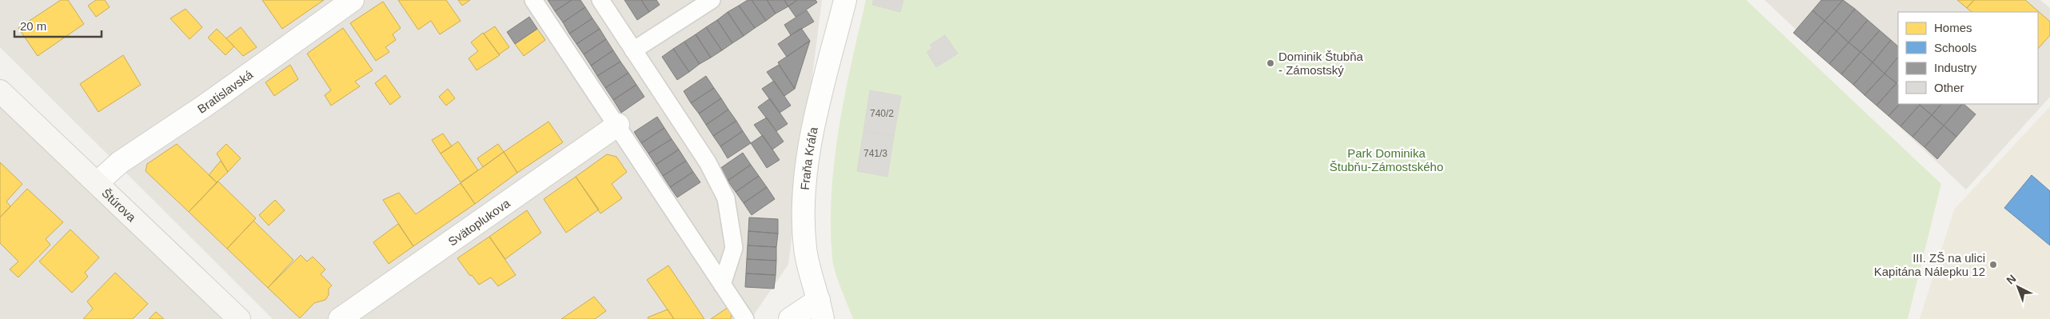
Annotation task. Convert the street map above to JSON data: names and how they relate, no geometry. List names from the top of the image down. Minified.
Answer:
{"streets":{"main road":["Štúrova"],"street":["Bratislavská","Fraňa Kráľa","Svätoplukova"]},"crossings":[["Bratislavská","Štúrova"]],"parks":["Park Dominika Štubňu-Zámostského"],"places":["Dominik Štubňa - Zámostský","III. ZŠ na ulici Kapitána Nálepku 12"],"house_numbers":["740/2","741/3"],"legend":["Homes","Schools","Industry","Other"],"scale_bar":"20 m","north":"top left"}
